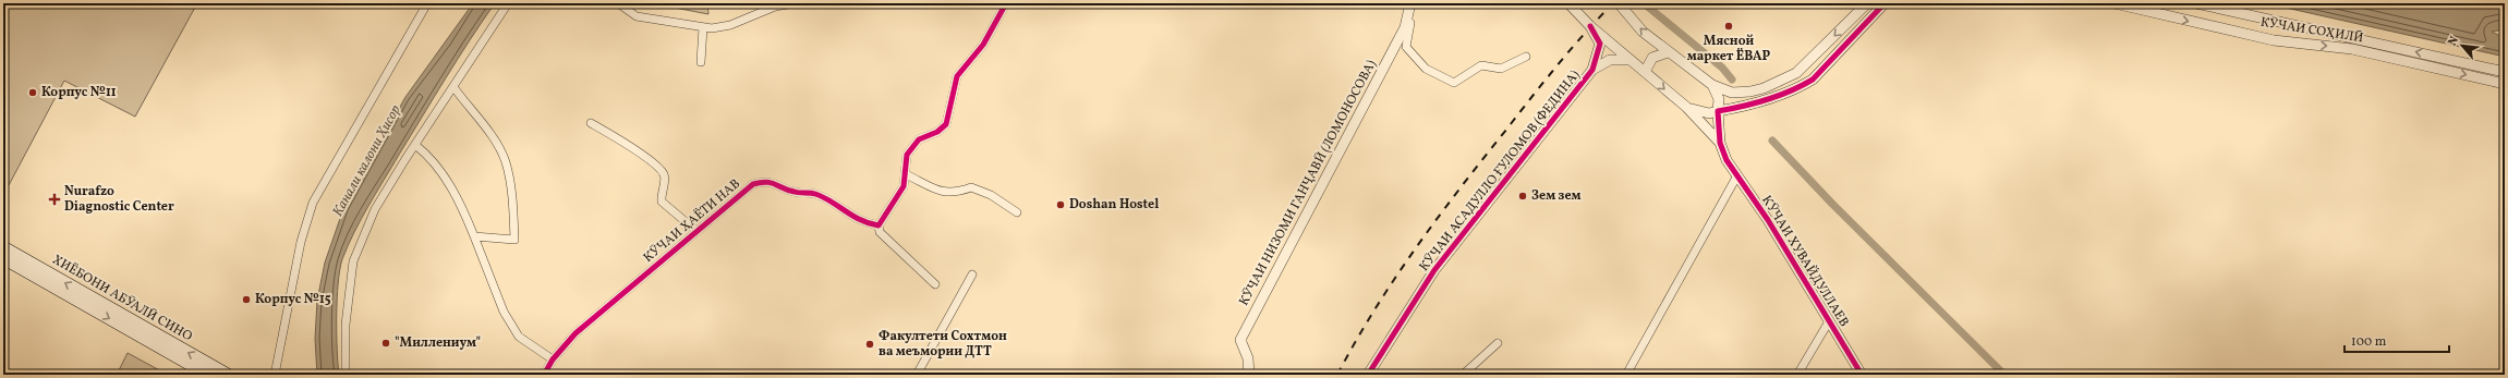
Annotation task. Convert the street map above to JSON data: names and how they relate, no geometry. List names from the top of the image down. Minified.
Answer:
{"streets":{"main road":["ХИЁБОНИ АБӮАЛӢ СИНО"],"street":["КӮЧАИ СОҲИЛӢ","КӮЧАИ АСАДУЛЛО ҒУЛОМОВ (ФЕДИНА)","КӮЧАИ НИЗОМИ ГАНҶАВӢ (ЛОМОНОСОВА)","КӮЧАИ ҲАЁТИ НАВ","КӮЧАИ ХУВАЙДУЛЛАЕВ"]},"water":["Канали калони Ҳисор"],"places":{"other":["Мясной маркет ЁВАР","Корпус №11","Зем зем","Doshan Hostel","Корпус №15","\"Миллениум\"","Факултети Сохтмон ва меъмории ДТТ"],"health":["Nurafzo Diagnostic Center"]},"scale_bar":"100 m","north":"top left"}
